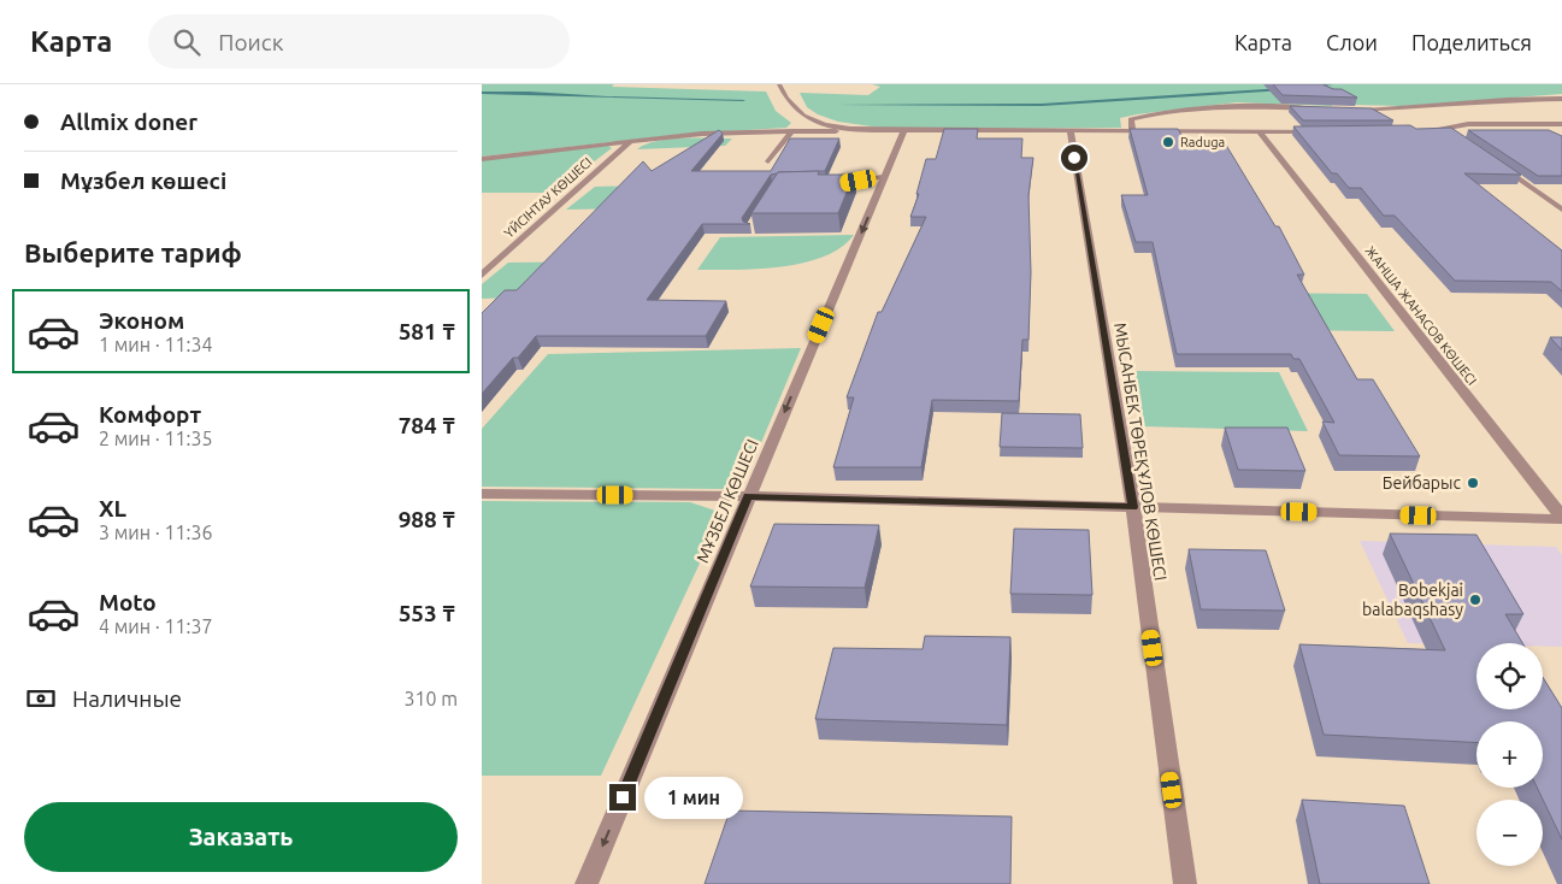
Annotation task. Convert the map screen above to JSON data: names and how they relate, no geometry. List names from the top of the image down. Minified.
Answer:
{"streets":{"street":["ҮЙСІНТАУ КӨШЕСІ","ЖАНША ЖАНАСОВ КӨШЕСІ","МЫСАНБЕК ТӨРЕҚҰЛОВ КӨШЕСІ","МҰЗБЕЛ КӨШЕСІ"]},"one_way":["МҰЗБЕЛ КӨШЕСІ"],"places":["Raduga","Бейбарыс","Bobekjai balabaqshasy"],"page":{"header":"Карта","search":"Поиск","nav":["Карта","Слои","Поделиться"],"banner":["Allmix doner","Мұзбел көшесі"],"heading":"Выберите тариф","list":[{"name":"Эконом","note":"1 мин · 11:34","value":"581 ₸"},{"name":"Комфорт","note":"2 мин · 11:35","value":"784 ₸"},{"name":"XL","note":"3 мин · 11:36","value":"988 ₸"},{"name":"Moto","note":"4 мин · 11:37","value":"553 ₸"}],"map_buttons":["+","−"],"pay":["Наличные","310 m"],"bubble":"1 мин","buttons":"Заказать"}}
